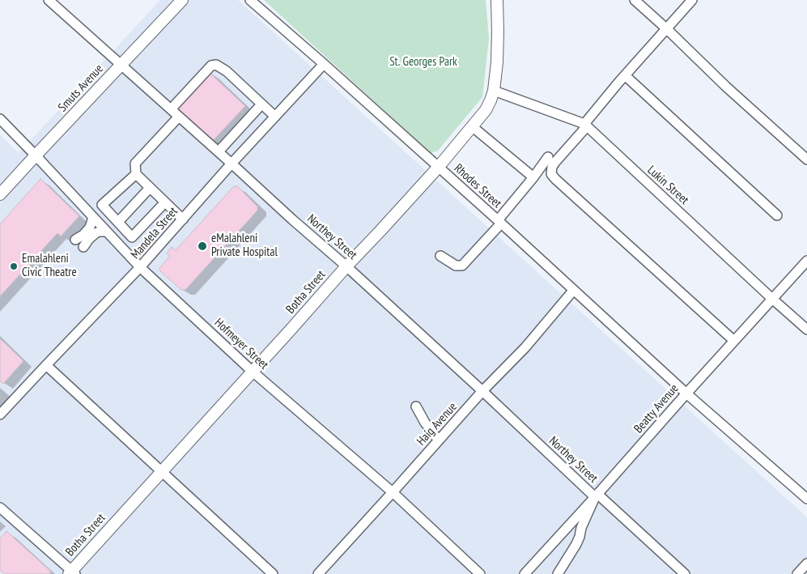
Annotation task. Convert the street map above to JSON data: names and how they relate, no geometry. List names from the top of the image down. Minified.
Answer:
{"streets":{"main road":["Smuts Avenue","Botha Street"],"street":["Lukin Street","Rhodes Street","Mandela Street","Northey Street","Hofmeyer Street","Beatty Avenue","Haig Avenue"]},"crossings":[["Smuts Avenue","Northey Street"],["Smuts Avenue","Hofmeyer Street"],["Lukin Street","Botha Street"],["Lukin Street","Beatty Avenue"],["Rhodes Street","Mandela Street"],["Rhodes Street","Botha Street"],["Rhodes Street","Beatty Avenue"],["Rhodes Street","Haig Avenue"],["Mandela Street","Northey Street"],["Mandela Street","Hofmeyer Street"],["Northey Street","Botha Street"],["Northey Street","Beatty Avenue"],["Northey Street","Haig Avenue"],["Botha Street","Hofmeyer Street"],["Hofmeyer Street","Haig Avenue"]],"parks":["St. Georges Park"],"places":["eMalahleni Private Hospital","Emalahleni Civic Theatre"]}
